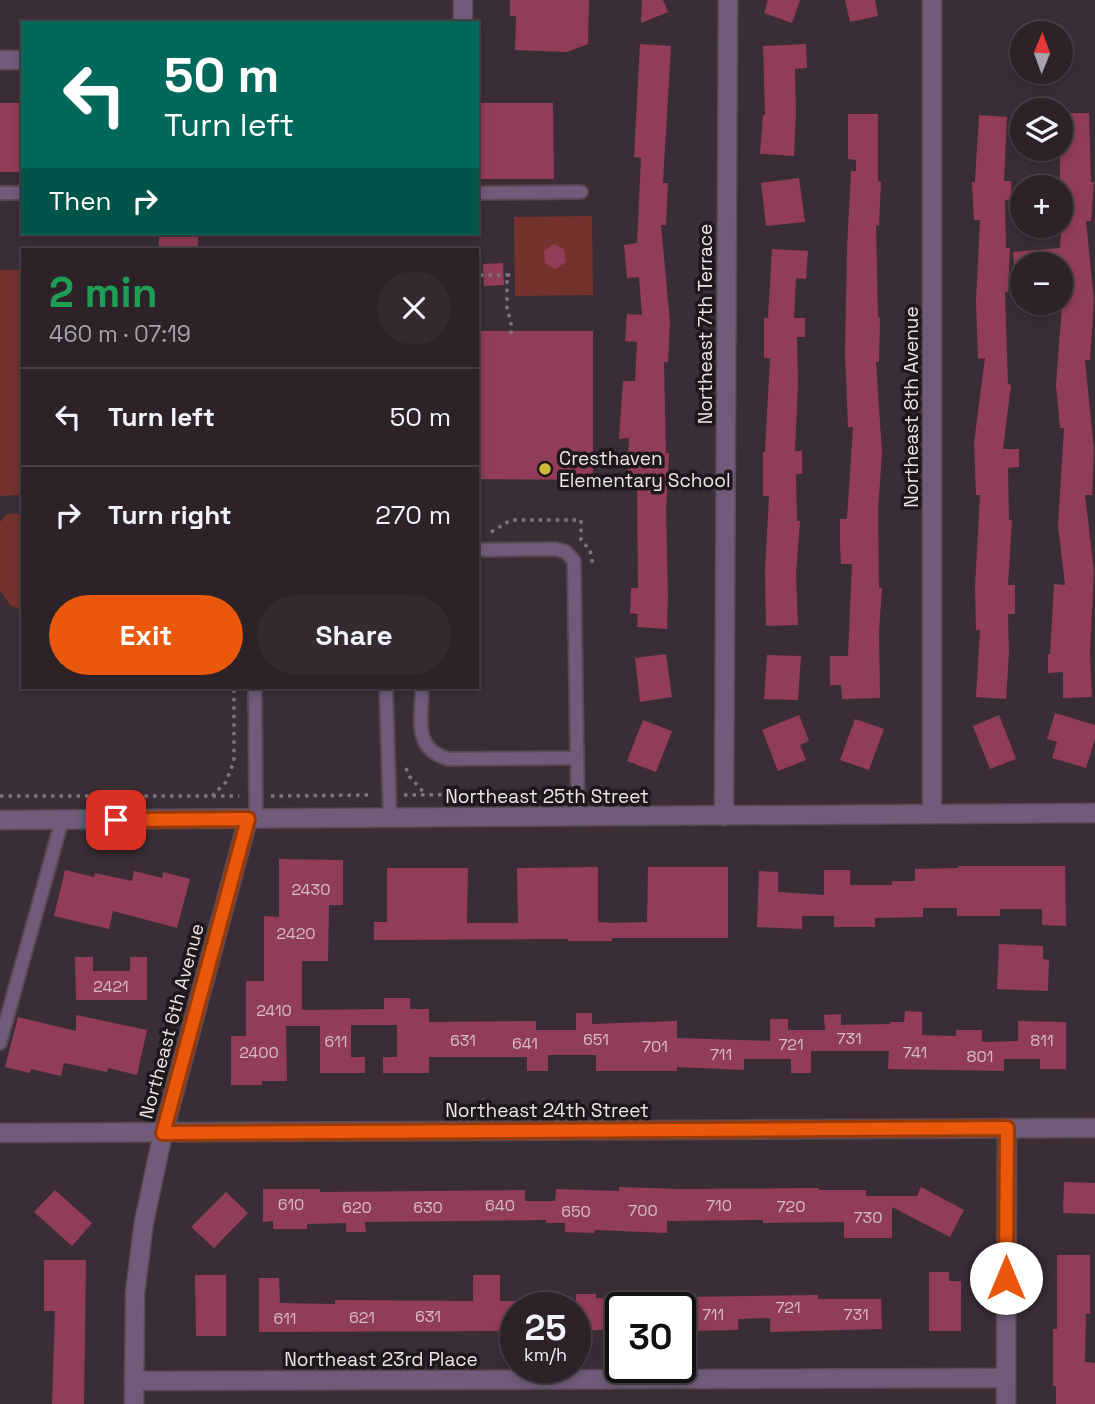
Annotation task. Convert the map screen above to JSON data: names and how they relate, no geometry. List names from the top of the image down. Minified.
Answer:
{"streets":{"street":["Northeast 7th Terrace","Northeast 8th Avenue","Northeast 25th Street","Northeast 6th Avenue","Northeast 24th Street","Northeast 23rd Place"]},"crossings":[["Northeast 7th Terrace","Northeast 25th Street"],["Northeast 8th Avenue","Northeast 25th Street"],["Northeast 25th Street","Northeast 6th Avenue"],["Northeast 6th Avenue","Northeast 24th Street"],["Northeast 6th Avenue","Northeast 23rd Place"]],"places":["Cresthaven Elementary School"],"house_numbers":["2430","2420","2421","2410","731","651","631","811","611","641","721","701","2400","741","711","801","610","640","710","720","620","630","700","650","730","721","711","731","631","621","611"],"north":"top","page":{"map_buttons":["+","−"],"turn":["50 m","Turn left"],"then":"Then","heading":["2 min","460 m · 07:19"],"list":[{"name":"Turn left","value":"50 m"},{"name":"Turn right","value":"270 m"}],"buttons":["Exit","Share"],"speed":"25 km/h","limit":"30"}}
